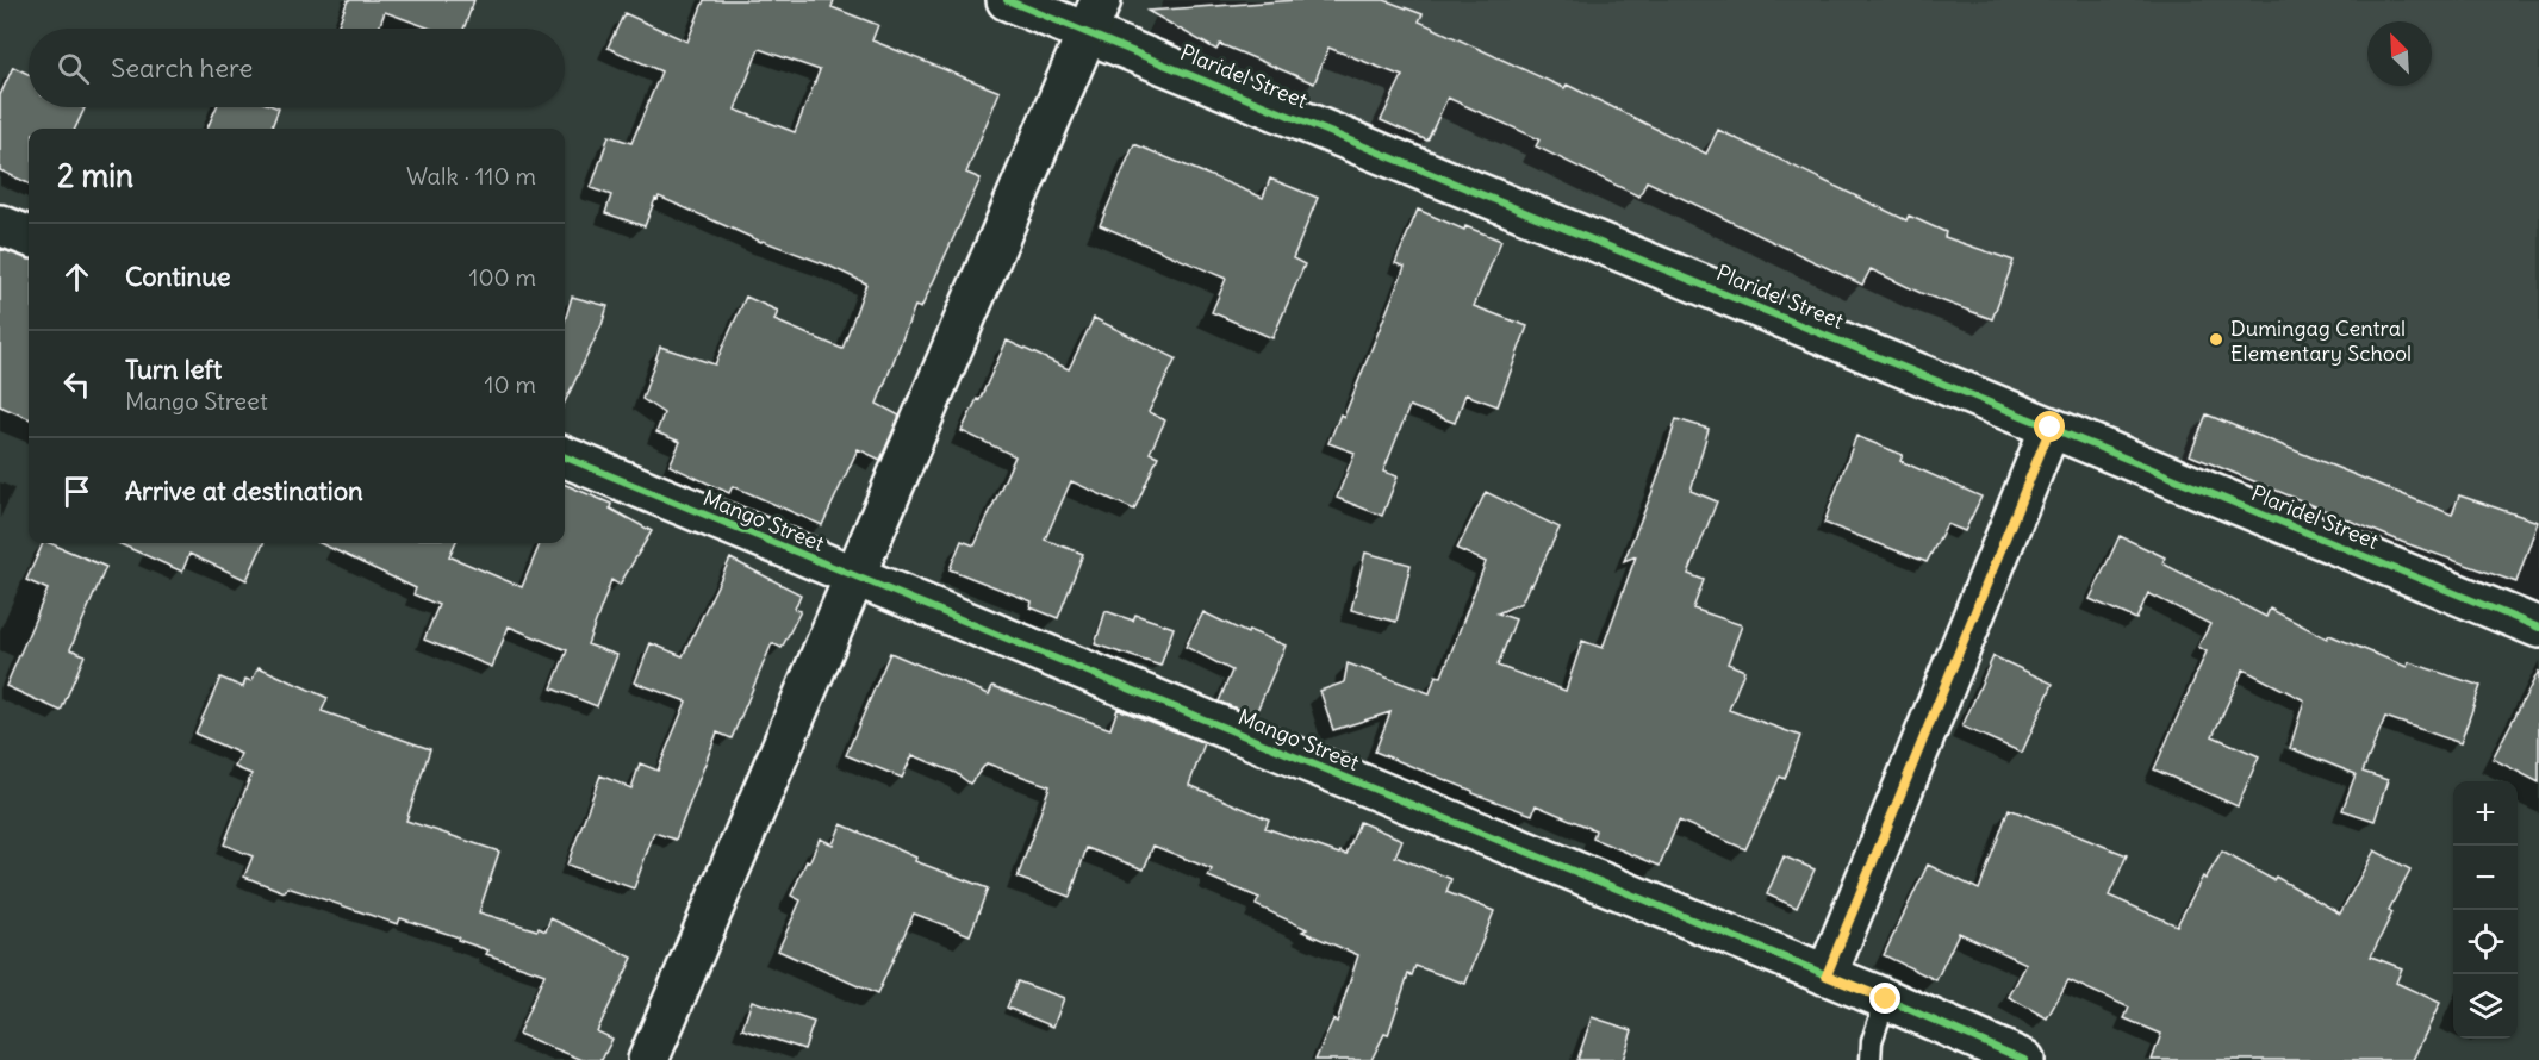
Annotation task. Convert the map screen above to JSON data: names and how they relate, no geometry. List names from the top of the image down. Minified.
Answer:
{"streets":{"street":["Plaridel Street","Mango Street"]},"places":["Dumingag Central Elementary School"],"north":"top left","page":{"search":"Search here","heading":["2 min","Walk · 110 m"],"list":[["Continue","100 m"],["Turn left","Mango Street","10 m"],"Arrive at destination"],"map_buttons":["+","−"]}}
